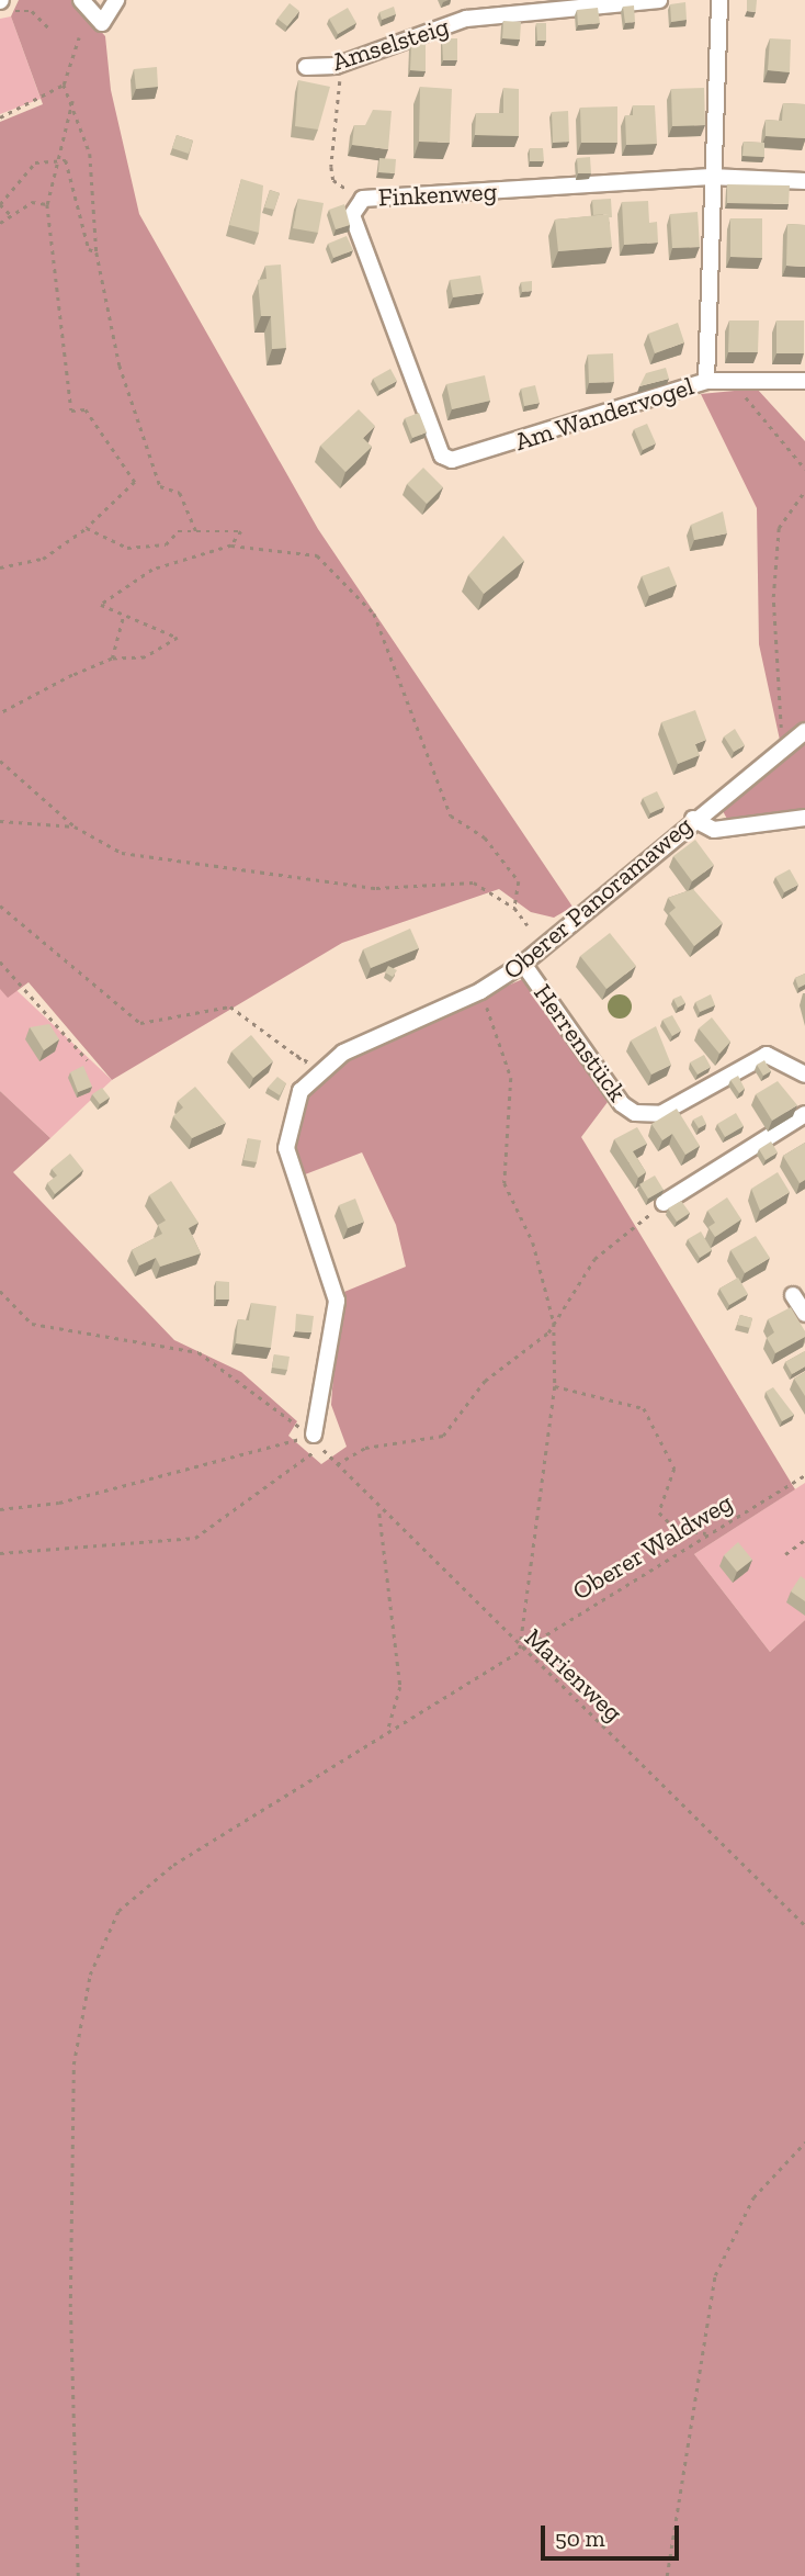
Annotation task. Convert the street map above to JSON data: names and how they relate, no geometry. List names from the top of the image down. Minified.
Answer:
{"streets":{"street":["Amselsteig","Finkenweg","Am Wandervogel","Oberer Panoramaweg","Herrenstück"],"path":["Oberer Waldweg","Marienweg"]},"crossings":[["Finkenweg","Am Wandervogel"],["Oberer Panoramaweg","Herrenstück"],["Oberer Panoramaweg","Marienweg"],["Oberer Waldweg","Marienweg"]],"scale_bar":"50 m"}
